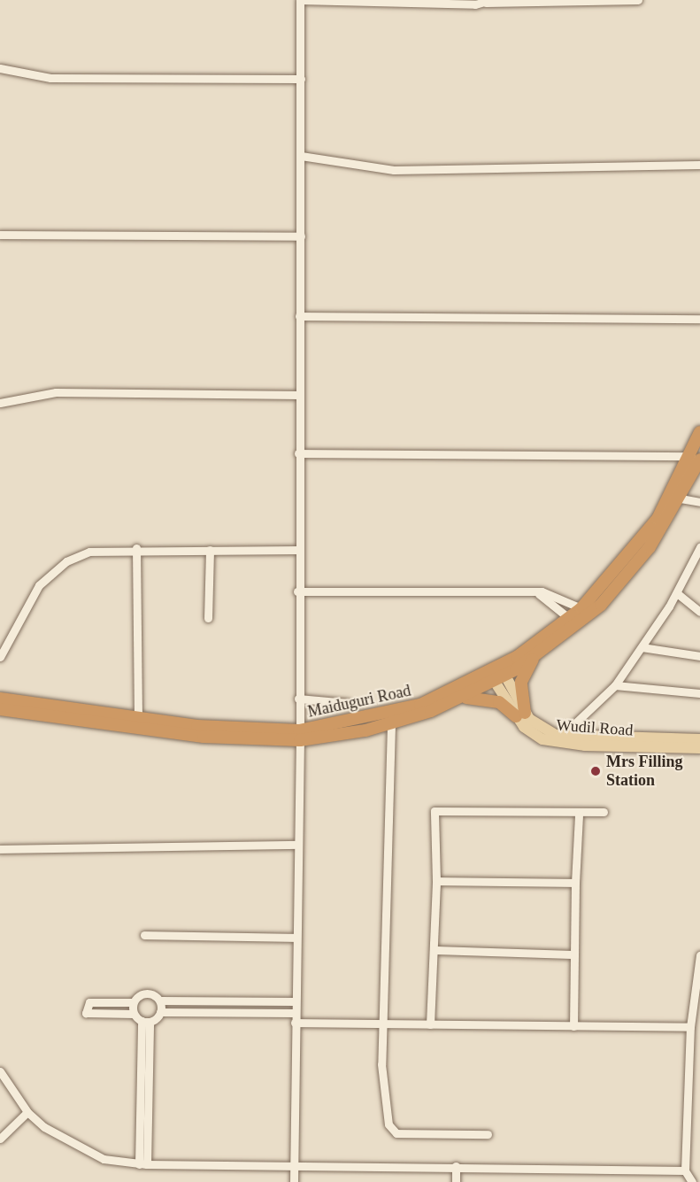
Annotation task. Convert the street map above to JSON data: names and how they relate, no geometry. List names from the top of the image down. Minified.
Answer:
{"streets":{"highway":["Maiduguri Road"],"main road":["Wudil Road"]},"crossings":[["Maiduguri Road","Wudil Road"]],"places":["Mrs Filling Station"]}
